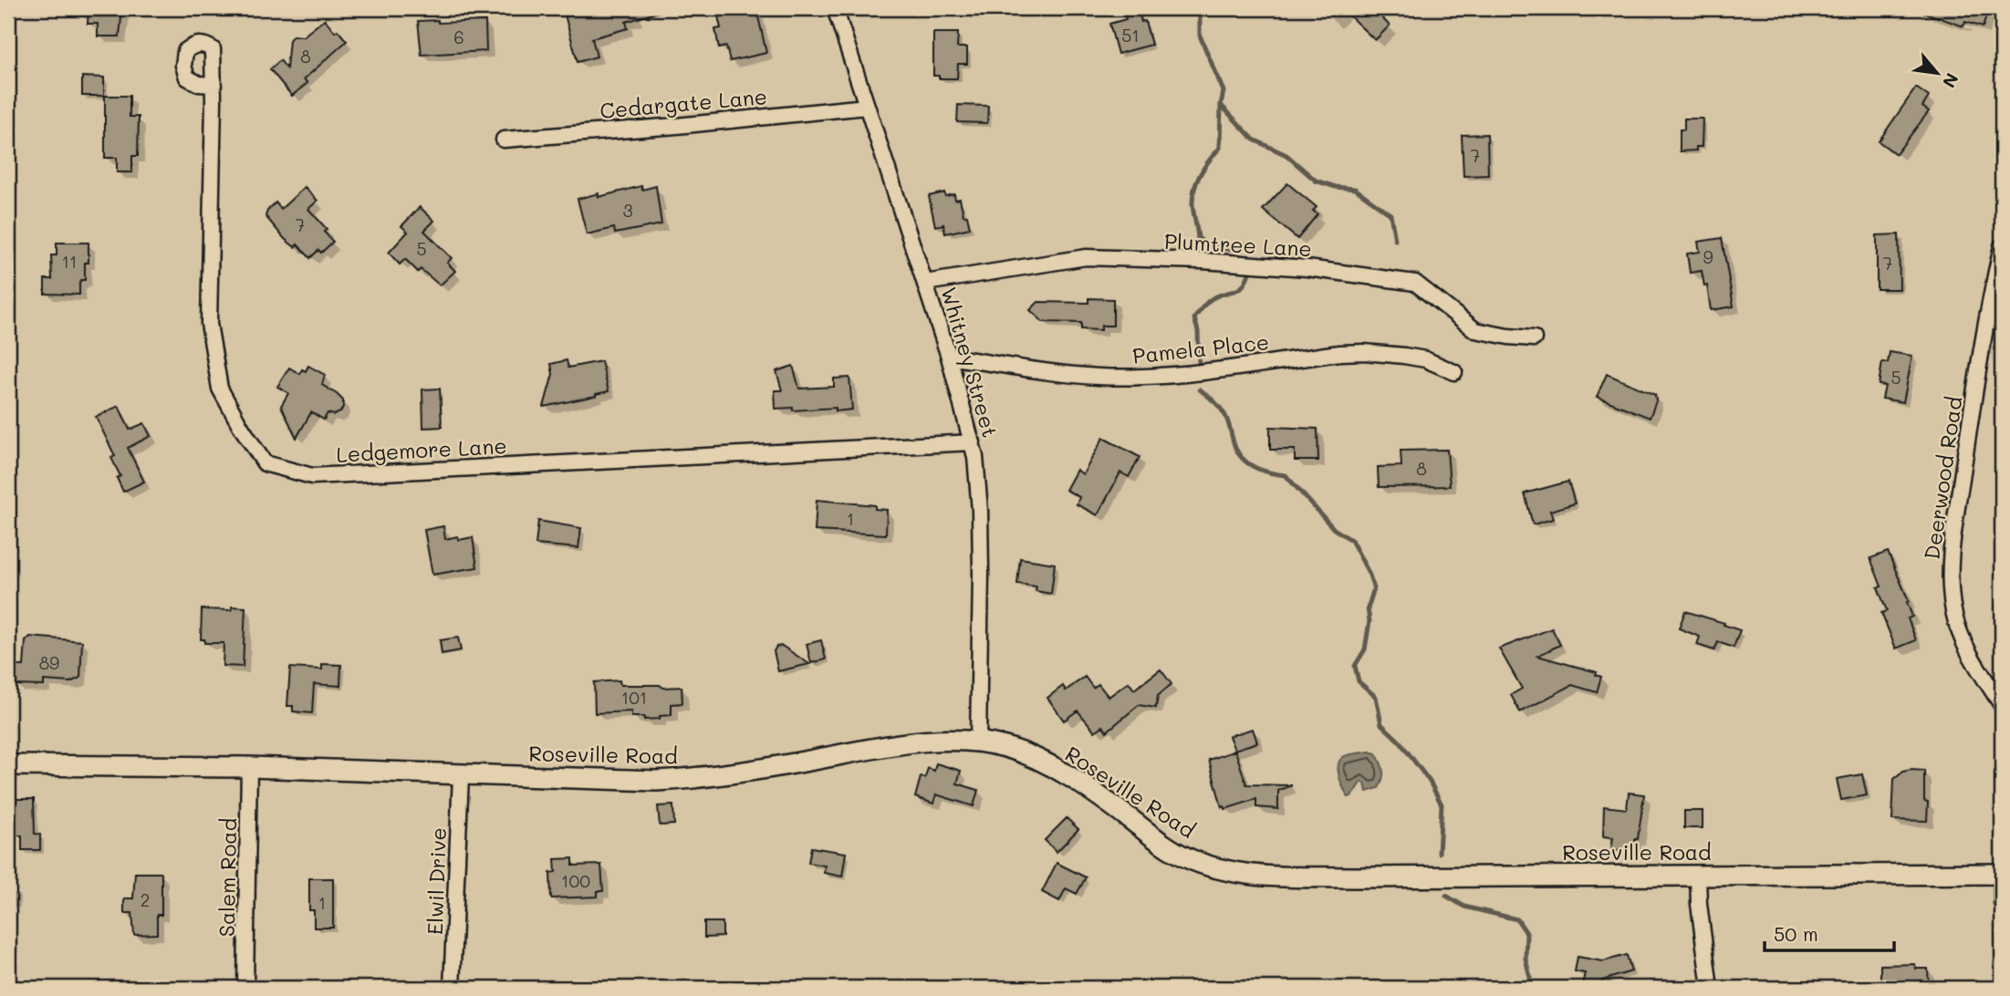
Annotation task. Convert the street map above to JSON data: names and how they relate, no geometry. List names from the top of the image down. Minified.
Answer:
{"streets":{"street":["Cedargate Lane","Plumtree Lane","Pamela Place","Whitney Street","Ledgemore Lane","Deerwood Road","Roseville Road","Salem Road","Elwil Drive"]},"crossings":[["Cedargate Lane","Whitney Street"],["Plumtree Lane","Whitney Street"],["Pamela Place","Whitney Street"],["Whitney Street","Ledgemore Lane"],["Whitney Street","Roseville Road"],["Roseville Road","Salem Road"],["Roseville Road","Elwil Drive"]],"house_numbers":["51","6","8","7","3","7","5","9","11","7","5","8","1","89","101","100","2","1"],"scale_bar":"50 m","north":"bottom right"}
